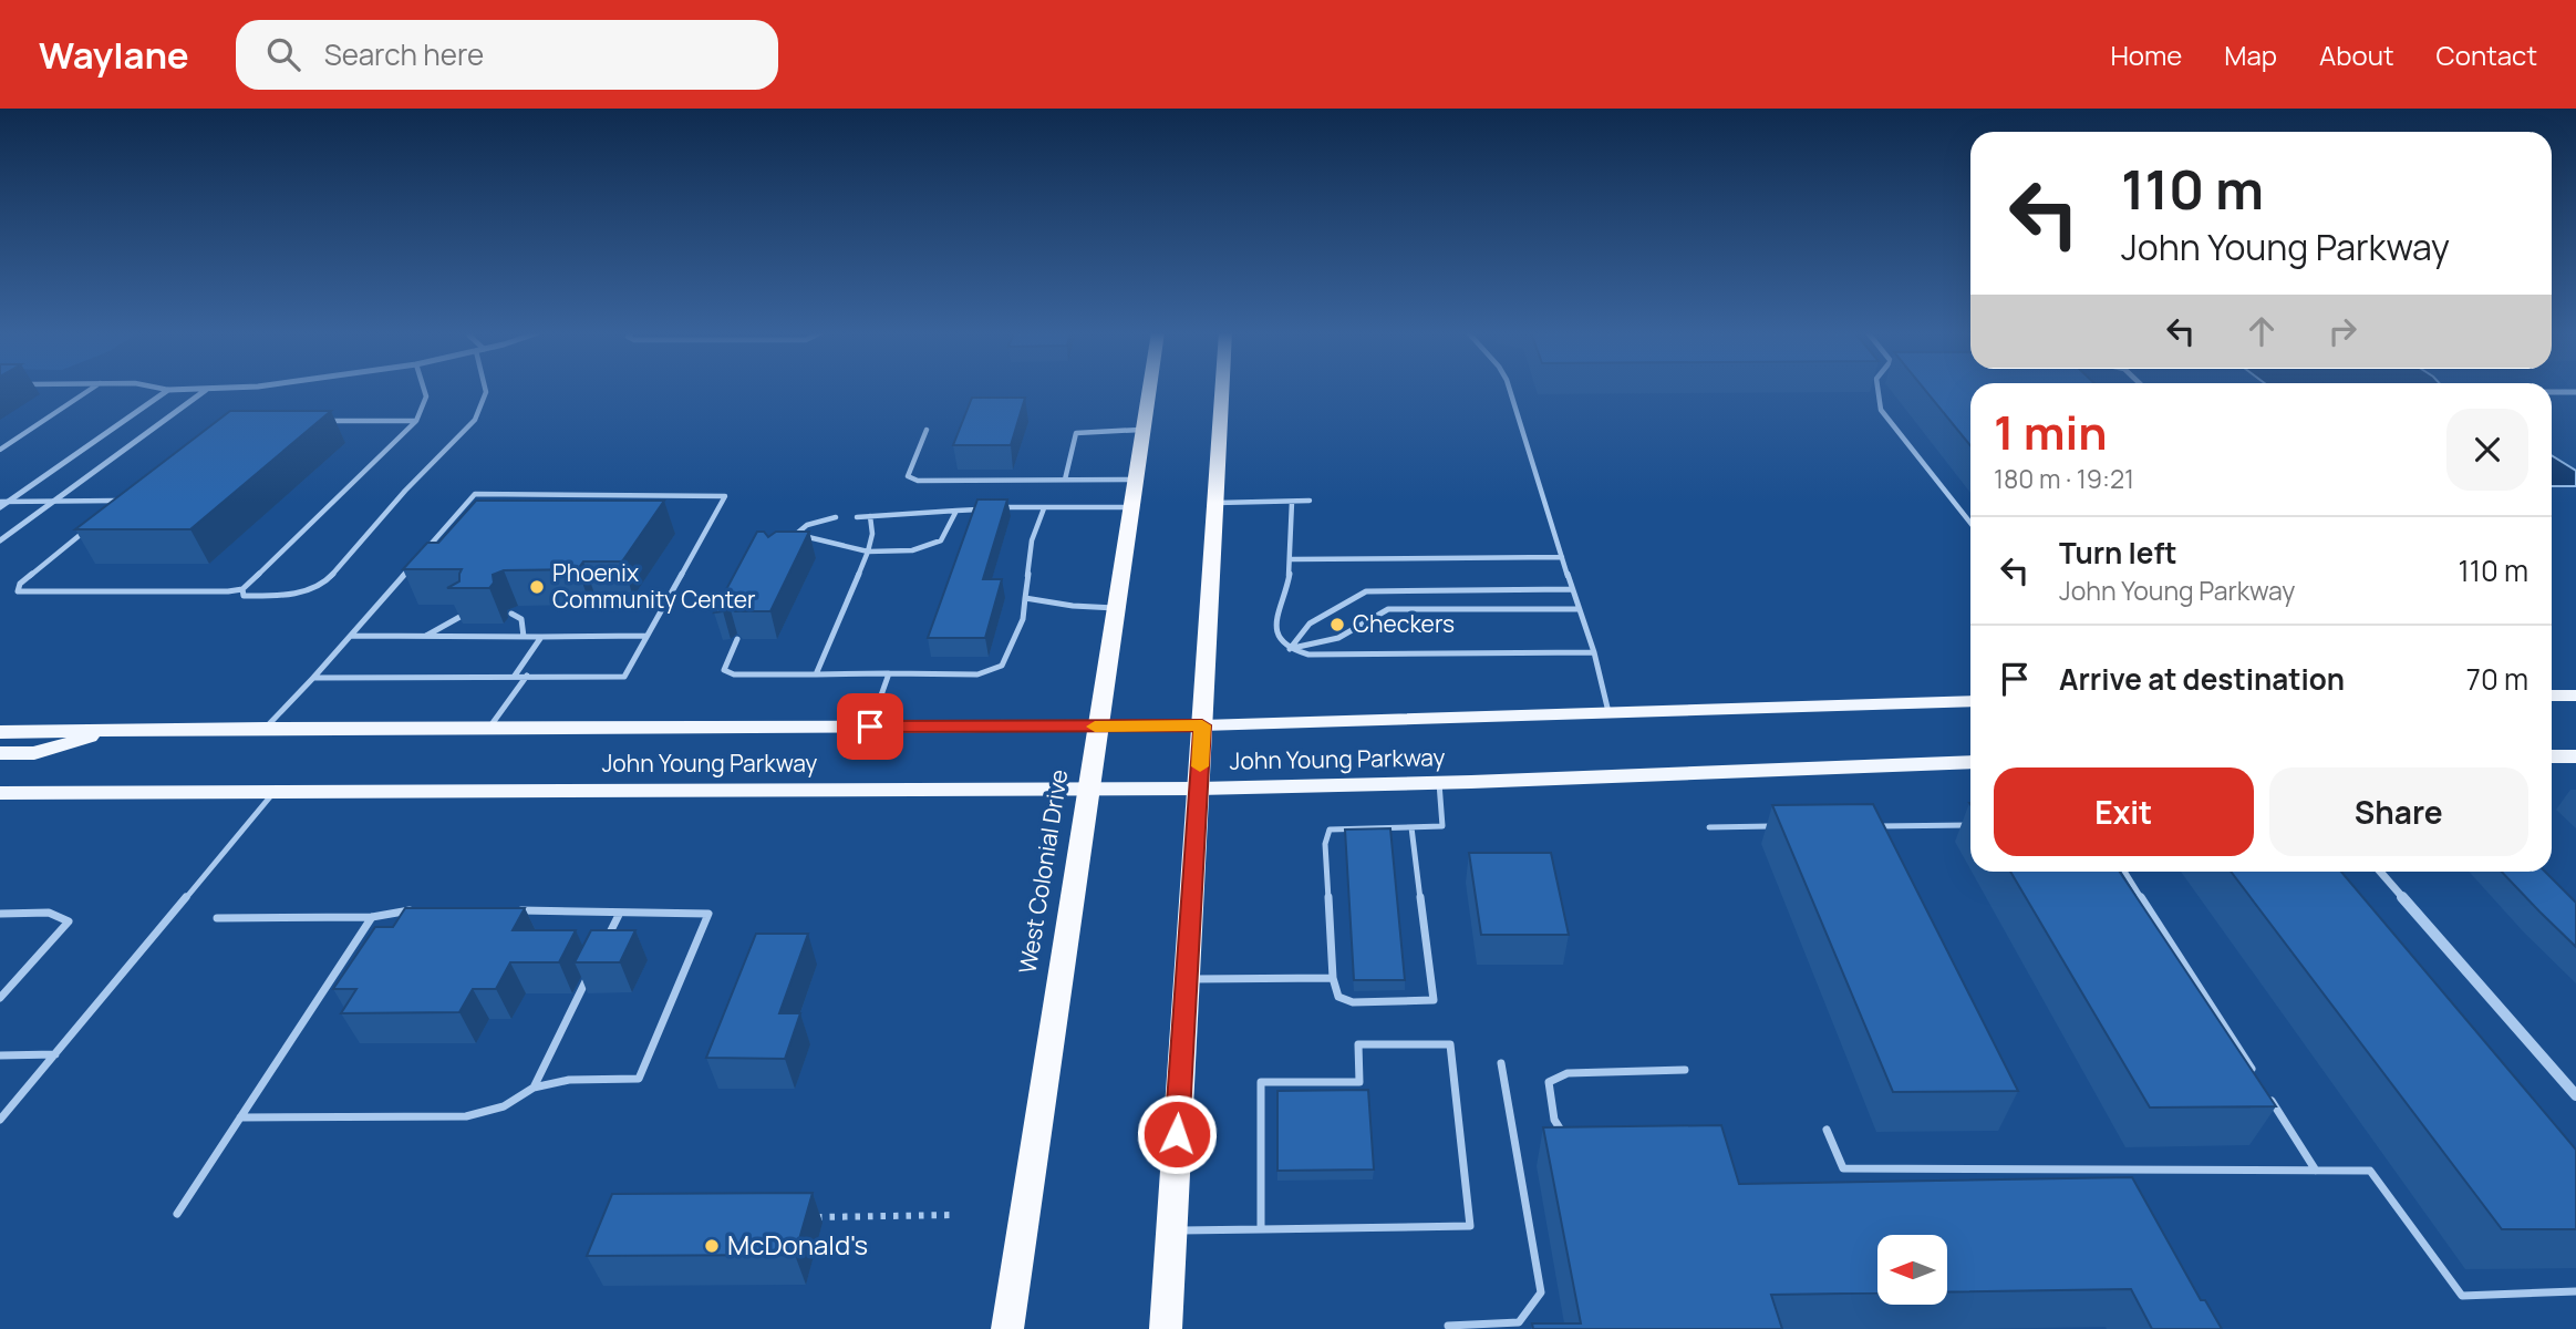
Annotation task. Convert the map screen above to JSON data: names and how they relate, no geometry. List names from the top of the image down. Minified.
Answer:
{"streets":{"highway":["West Colonial Drive"],"main road":["John Young Parkway"]},"crossings":[["John Young Parkway","West Colonial Drive"]],"places":["Phoenix Community Center","Checkers","McDonald's"],"north":"left","page":{"header":"Waylane","search":"Search here","nav":["Home","Map","About","Contact"],"turn":["110 m","John Young Parkway"],"heading":["1 min","180 m · 19:21"],"list":[{"name":"Turn left","note":"John Young Parkway","value":"110 m"},{"name":"Arrive at destination","value":"70 m"}],"buttons":["Exit","Share"]}}
